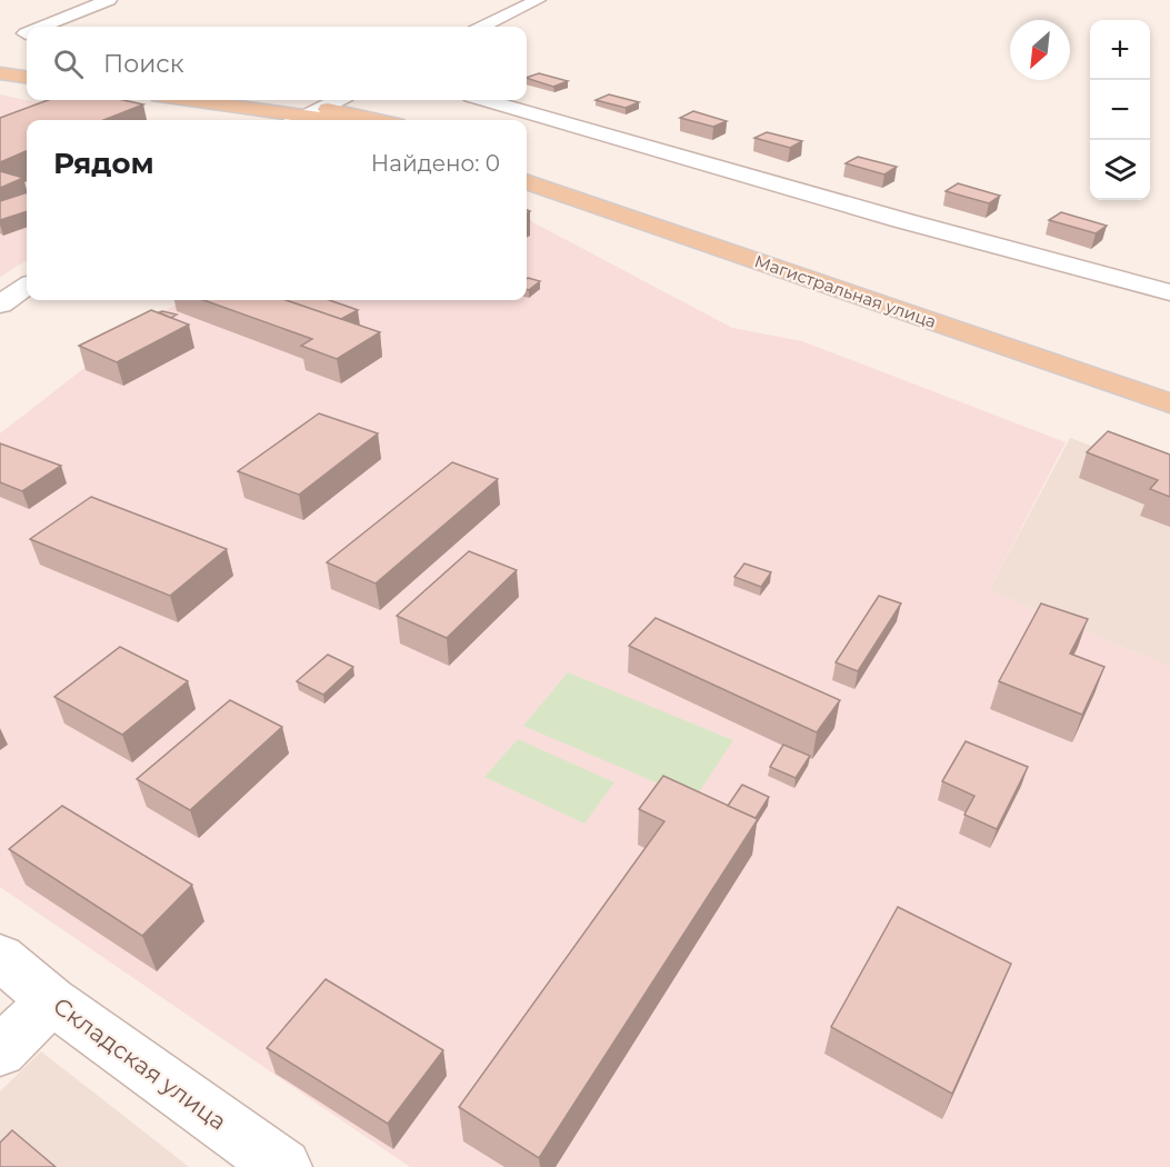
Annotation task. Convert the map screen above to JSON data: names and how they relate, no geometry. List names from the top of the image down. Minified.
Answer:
{"streets":{"main road":["Магистральная улица"],"street":["Складская улица"]},"north":"bottom left","page":{"map_buttons":["+","−"],"search":"Поиск","heading":["Рядом","Найдено: 0"]}}
